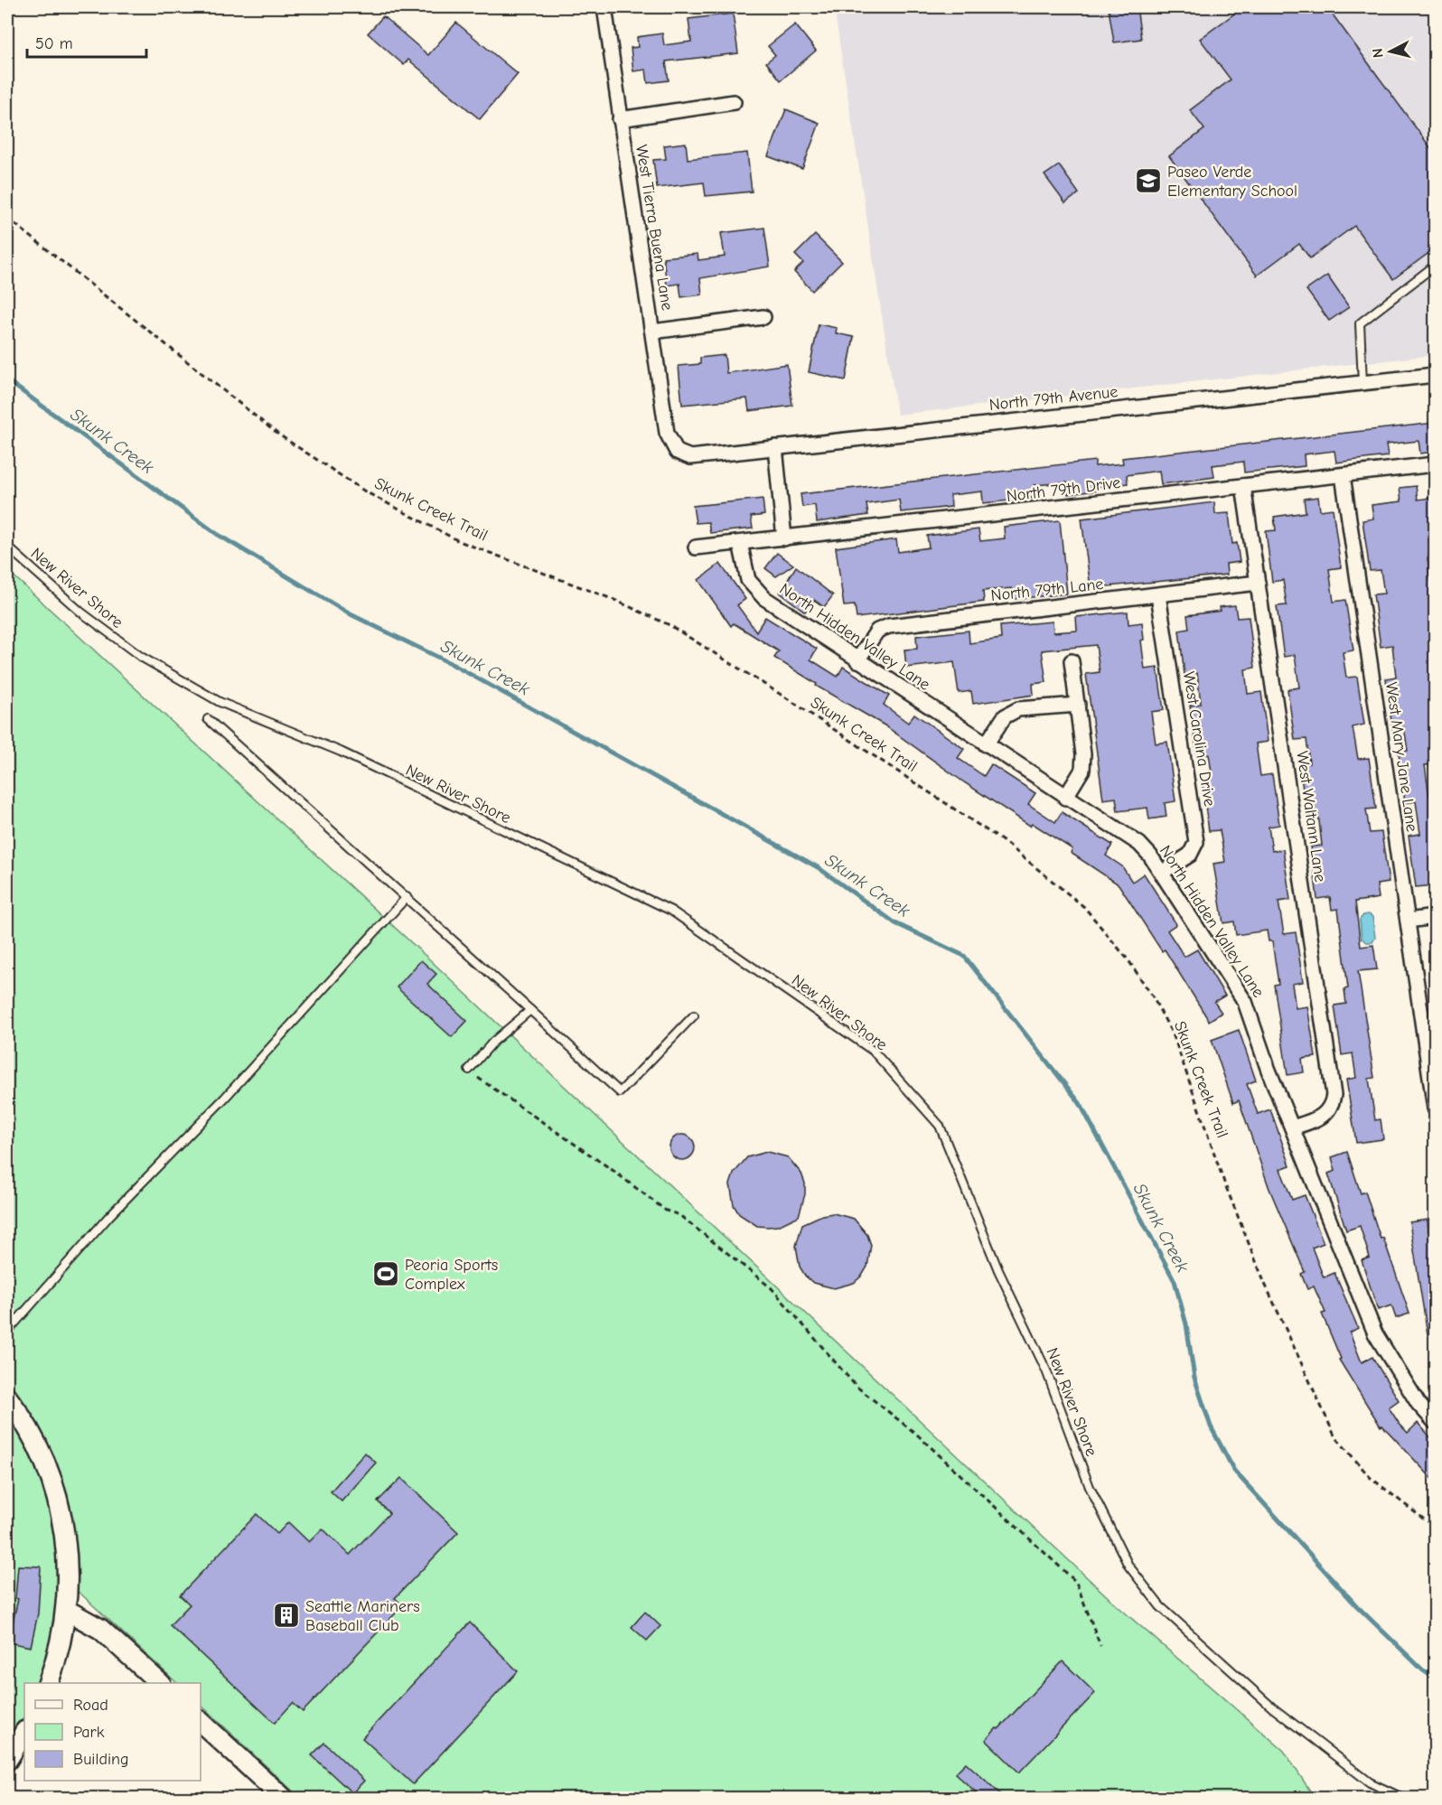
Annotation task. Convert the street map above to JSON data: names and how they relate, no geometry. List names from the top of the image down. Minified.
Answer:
{"streets":{"street":["West Tierra Buena Lane","North 79th Avenue","North 79th Drive","North 79th Lane","North Hidden Valley Lane","West Carolina Drive","West Mary Jane Lane","West Waltann Lane"],"lane":["New River Shore"],"path":["Skunk Creek Trail"]},"crossings":[["West Tierra Buena Lane","North 79th Avenue"],["North 79th Drive","North Hidden Valley Lane"],["North 79th Drive","West Mary Jane Lane"],["North 79th Drive","West Waltann Lane"],["North 79th Lane","North Hidden Valley Lane"],["North 79th Lane","West Carolina Drive"],["North 79th Lane","West Waltann Lane"],["North Hidden Valley Lane","West Carolina Drive"],["North Hidden Valley Lane","West Waltann Lane"]],"water":["Skunk Creek"],"places":{"school or university":["Paseo Verde Elementary School"],"sports":["Peoria Sports Complex"],"building":["Seattle Mariners Baseball Club"]},"legend":["Road","Park","Building"],"scale_bar":"50 m","north":"left"}
